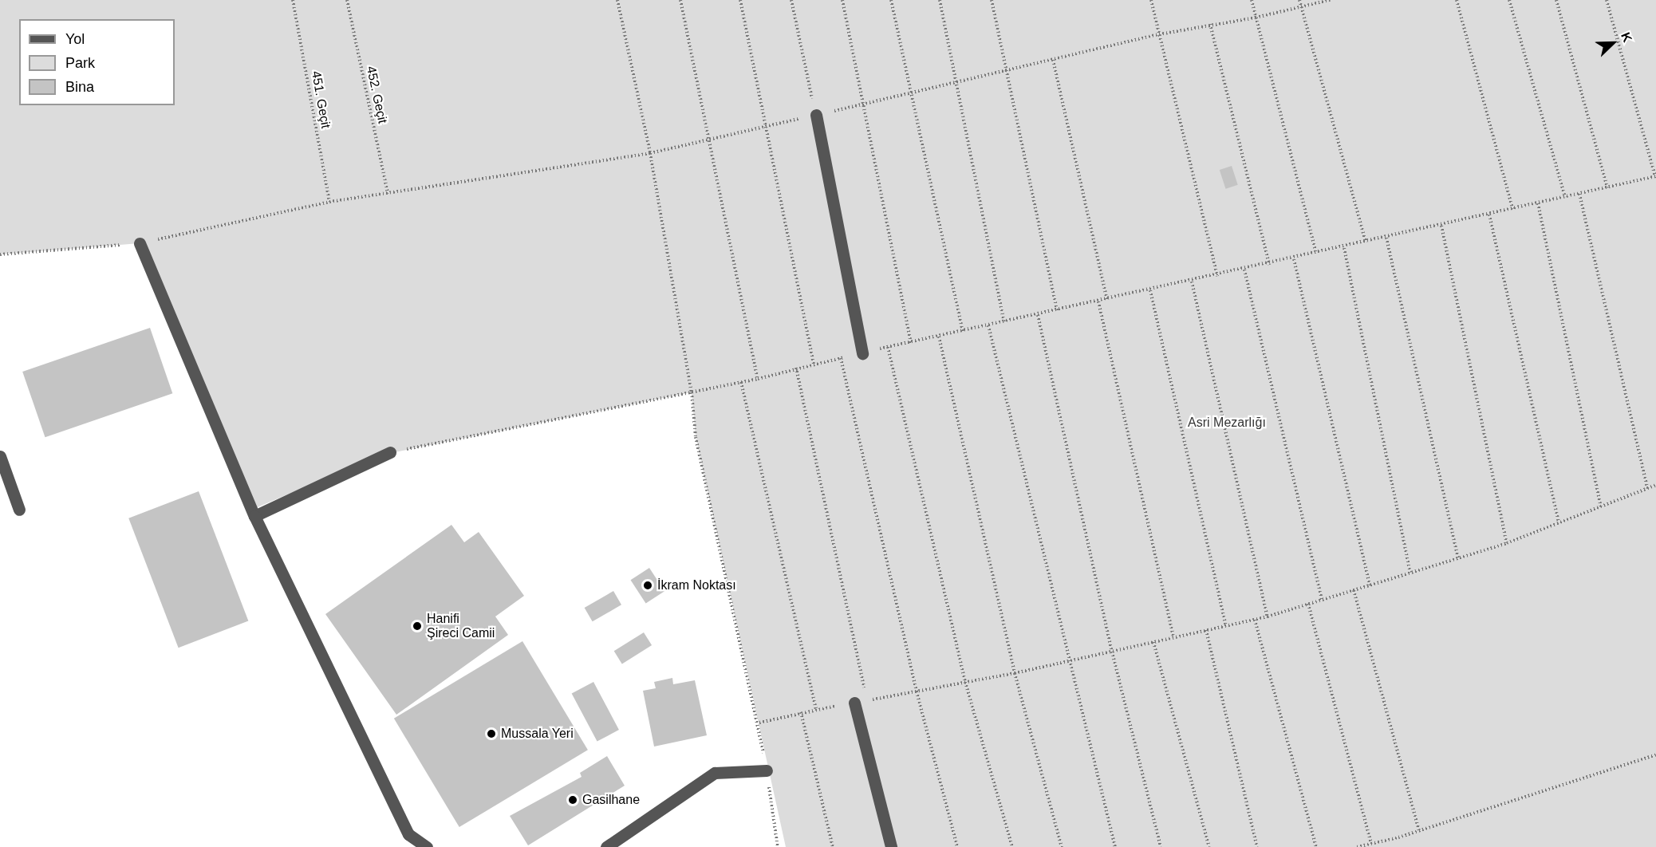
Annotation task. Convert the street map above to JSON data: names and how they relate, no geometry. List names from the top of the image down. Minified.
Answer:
{"streets":{"path":["452. Geçit","451. Geçit"]},"parks":["Asri Mezarlığı"],"places":["İkram Noktası","Hanifi Şireci Camii","Mussala Yeri","Gasilhane"],"legend":["Yol","Park","Bina"],"north":"top right"}
